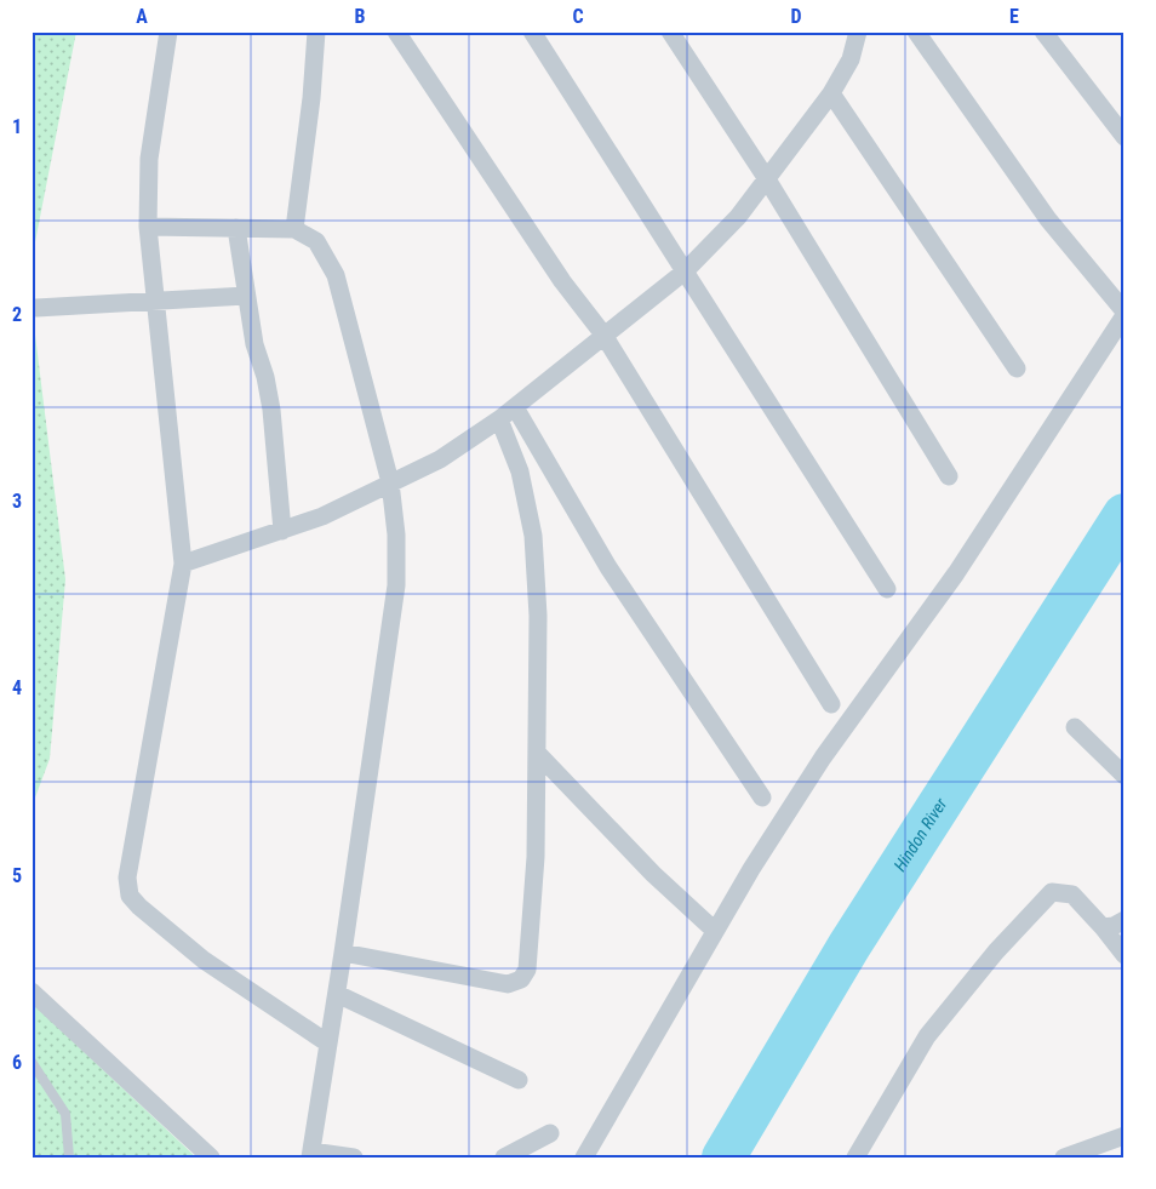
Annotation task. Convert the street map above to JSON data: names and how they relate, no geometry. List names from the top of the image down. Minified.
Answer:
{"water":["Hindon River"],"grid":{"columns":["A","B","C","D","E"],"rows":["1","2","3","4","5","6"]}}
